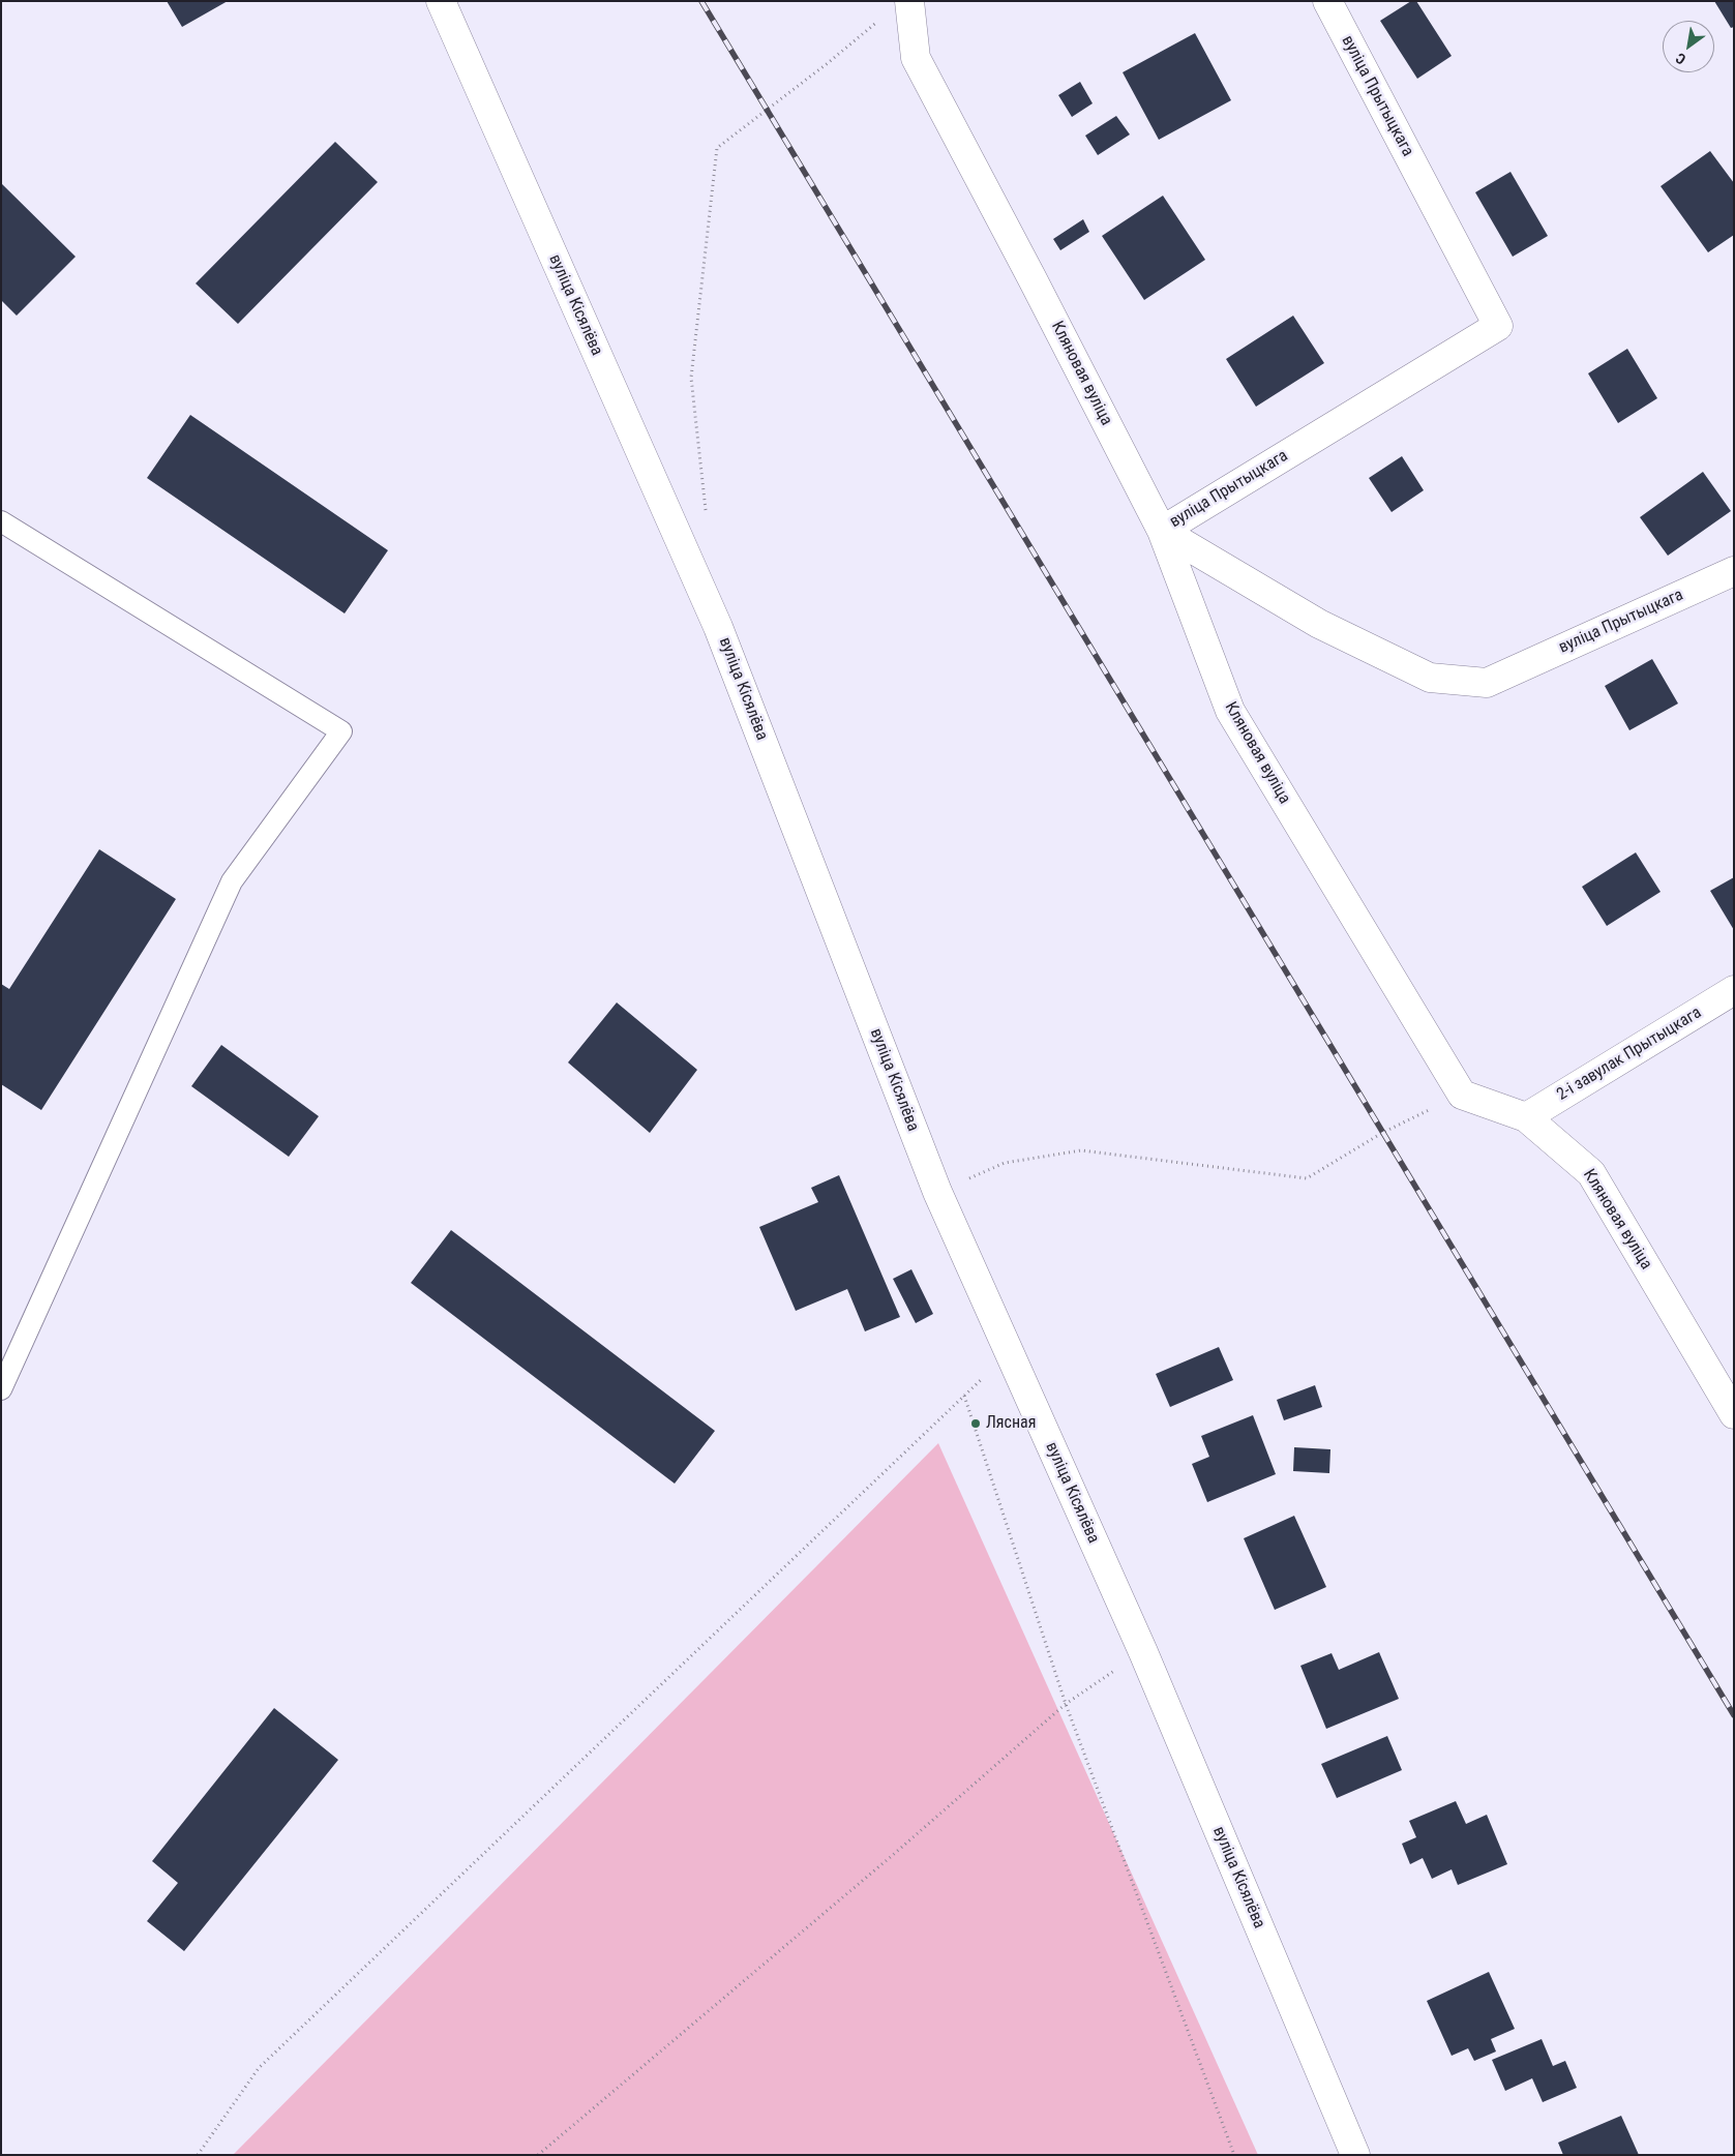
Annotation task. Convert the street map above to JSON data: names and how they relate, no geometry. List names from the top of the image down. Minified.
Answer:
{"streets":{"street":["вуліца Прытыцкага","вуліца Кісялёва","Кляновая вуліца","2-і завулак Прытыцкага"]},"crossings":[["вуліца Прытыцкага","Кляновая вуліца"],["Кляновая вуліца","2-і завулак Прытыцкага"]],"places":["Лясная"],"north":"bottom left"}
